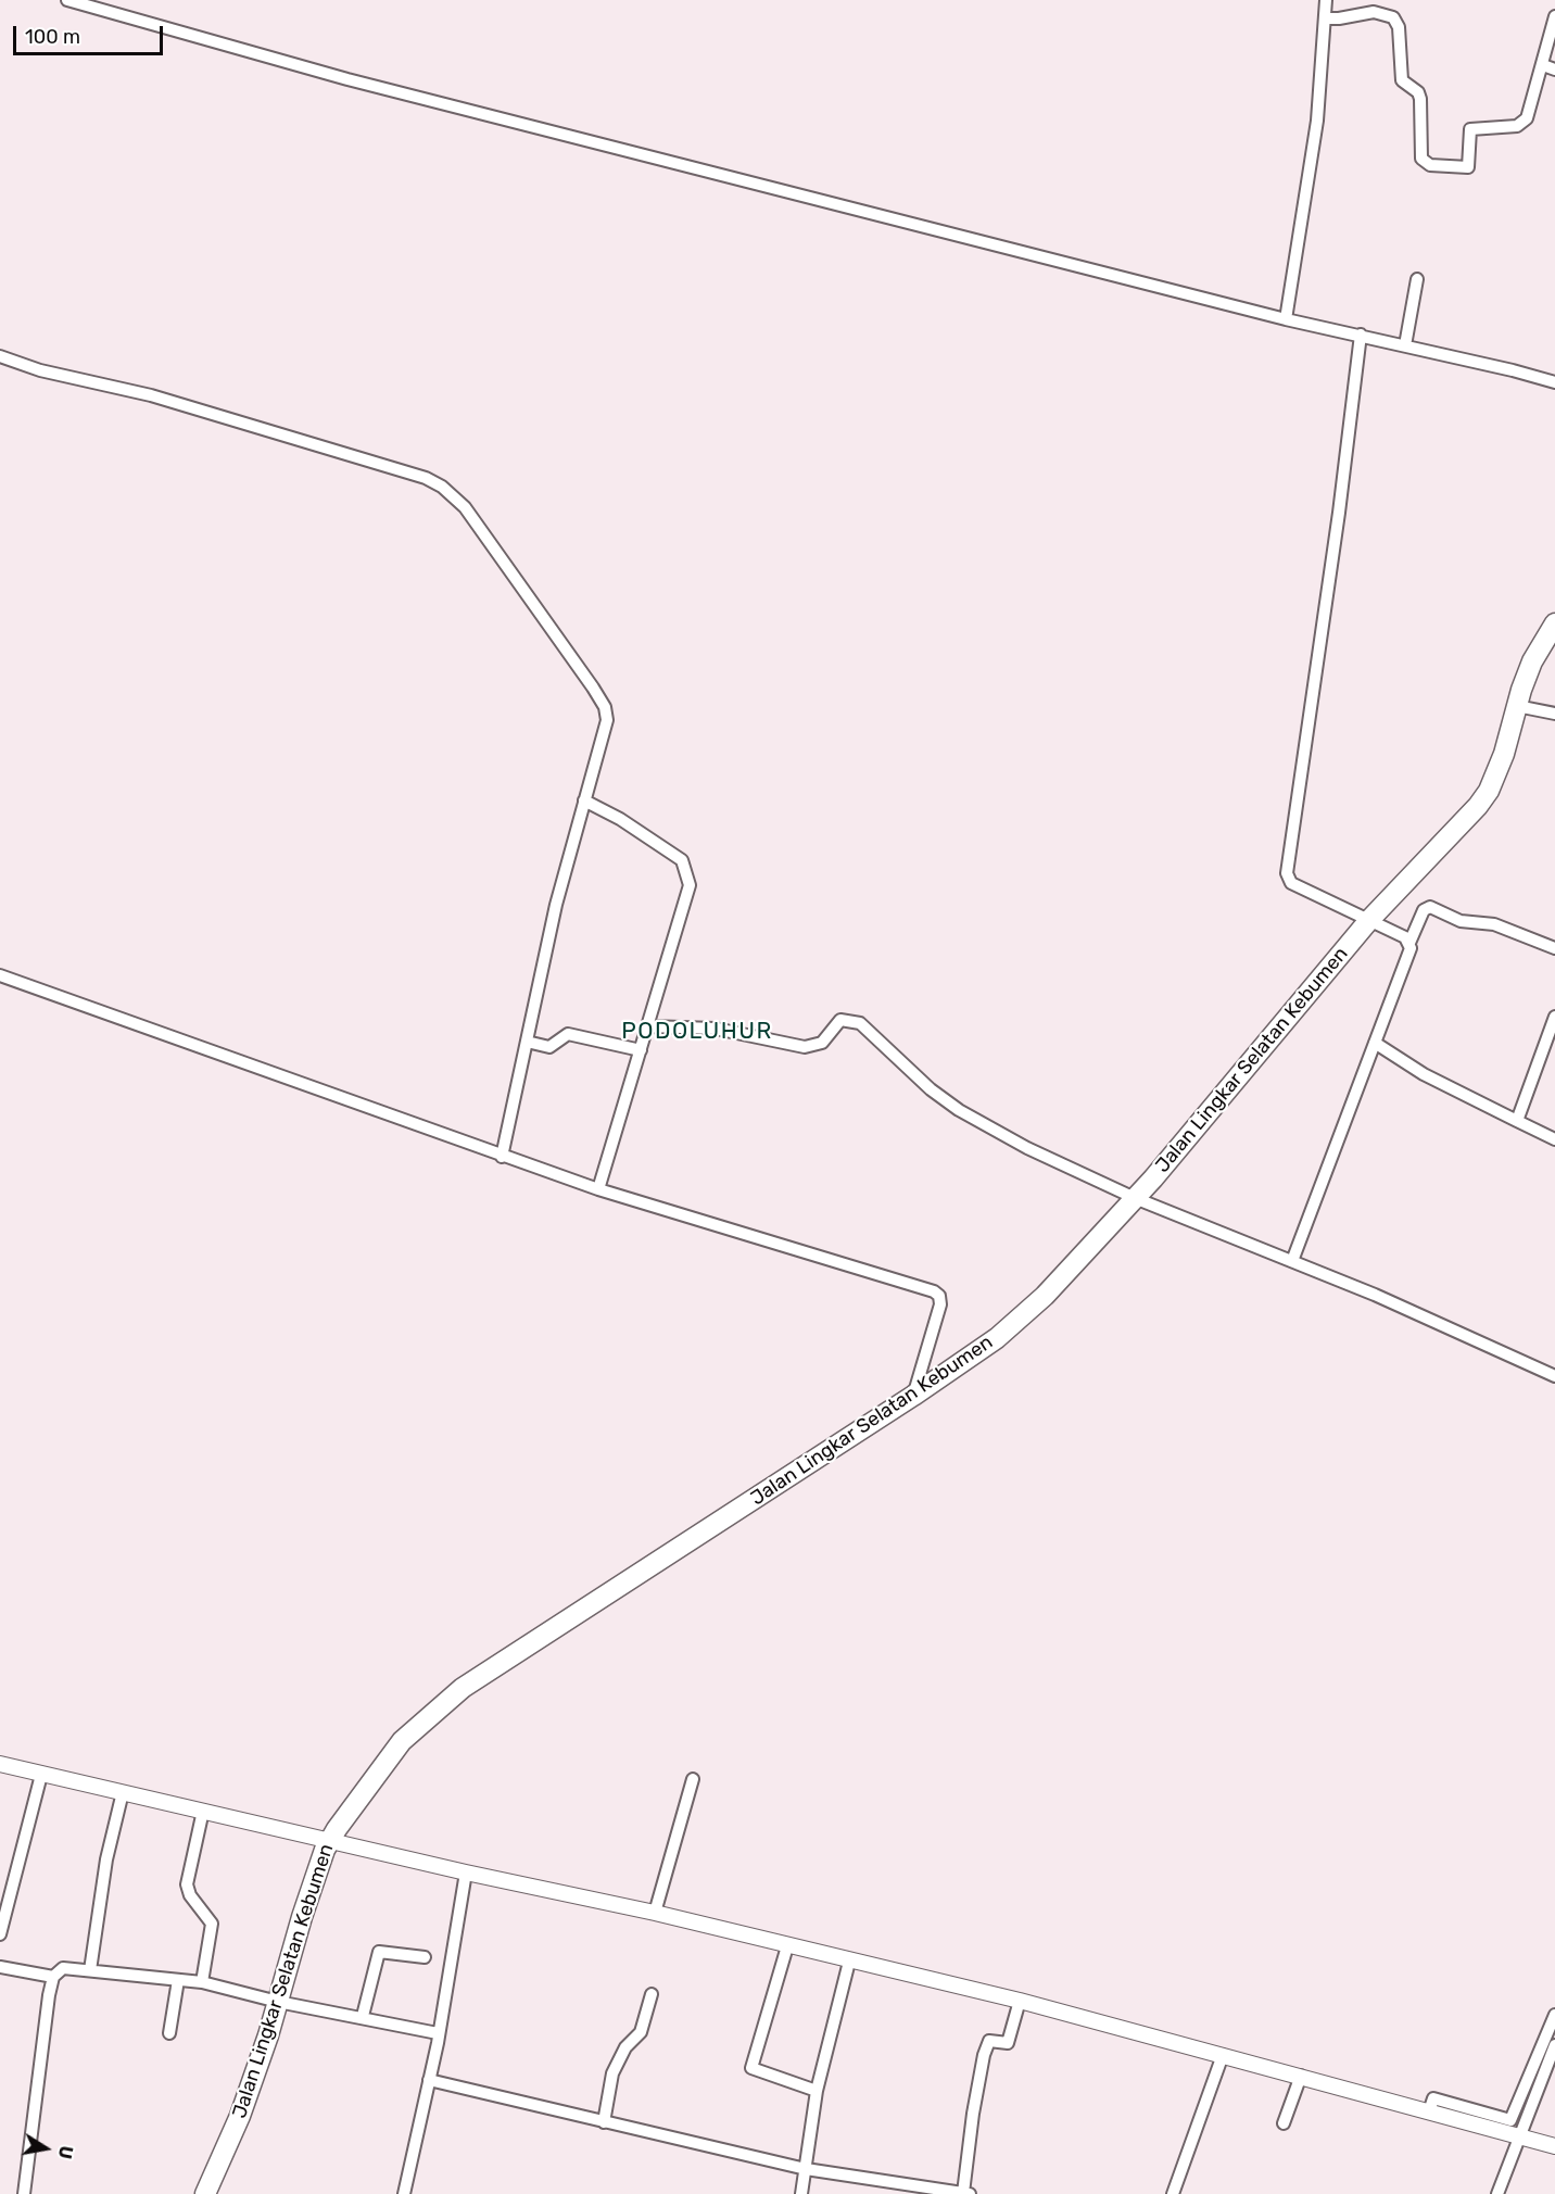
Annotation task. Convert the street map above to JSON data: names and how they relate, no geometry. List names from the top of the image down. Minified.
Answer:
{"streets":{"highway":["Jalan Lingkar Selatan Kebumen"]},"districts":["PODOLUHUR"],"scale_bar":"100 m","north":"right"}
